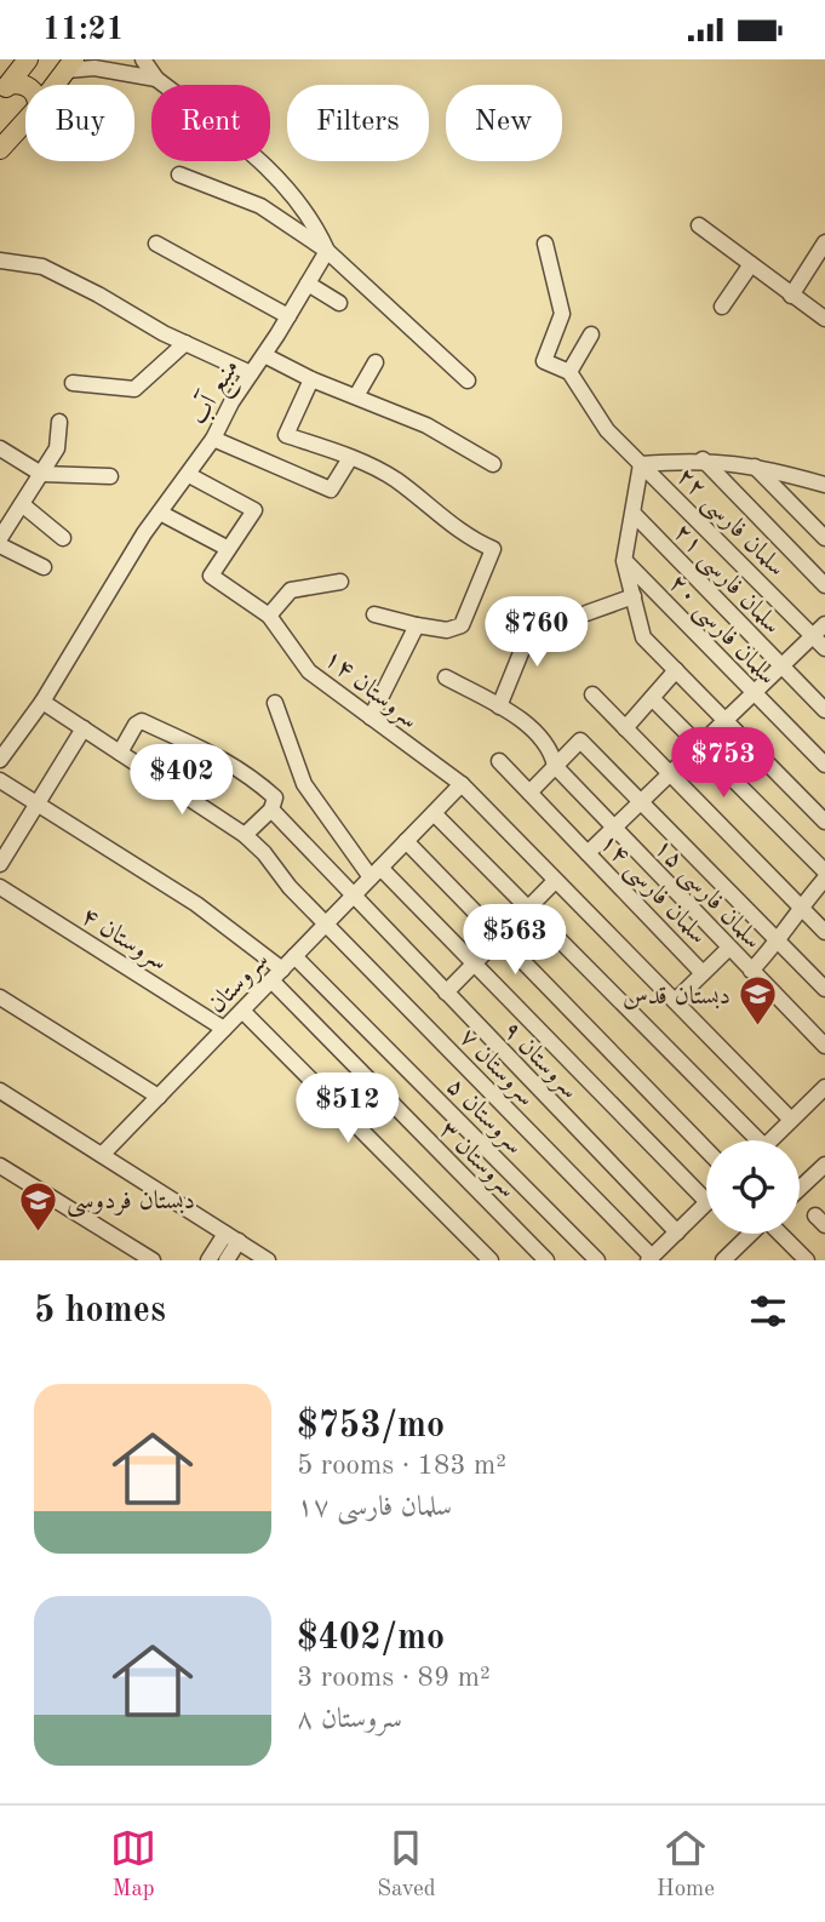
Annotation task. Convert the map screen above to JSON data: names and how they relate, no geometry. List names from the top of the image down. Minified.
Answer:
{"streets":{"street":["منبع آب","سلمان فارسی ۲۲","سلمان فارسی ۲۱","سلمان فارسی ۲۰","سروستان ۱۴","سلمان فارسی ۱۴","سلمان فارسی ۱۵","سروستان ۴","سروستان","سروستان ۹","سروستان ۷","سروستان ۵","سروستان ۳"]},"crossings":[["منبع آب","سروستان ۷"],["سروستان ۱۴","سلمان فارسی ۱۴"],["سروستان ۱۴","سروستان"],["سروستان ۴","سروستان"],["سروستان","سروستان ۹"],["سروستان","سروستان ۷"],["سروستان","سروستان ۵"],["سروستان","سروستان ۳"],["سروستان ۹","سروستان ۷"]],"places":{"school or university":["دبستان قدس","دبستان فردوسی"]},"page":{"status":"11:21","chip":["Buy","Rent","Filters","New"],"price":["$760","$753","$402","$563","$512"],"heading":"5 homes","list":[{"name":"$753/mo","note":"5 rooms · 183 m² · سلمان فارسی ۱۷"},{"name":"$402/mo","note":"3 rooms · 89 m² · سروستان ۸"}],"tabs":["Map","Saved","Home"]}}
